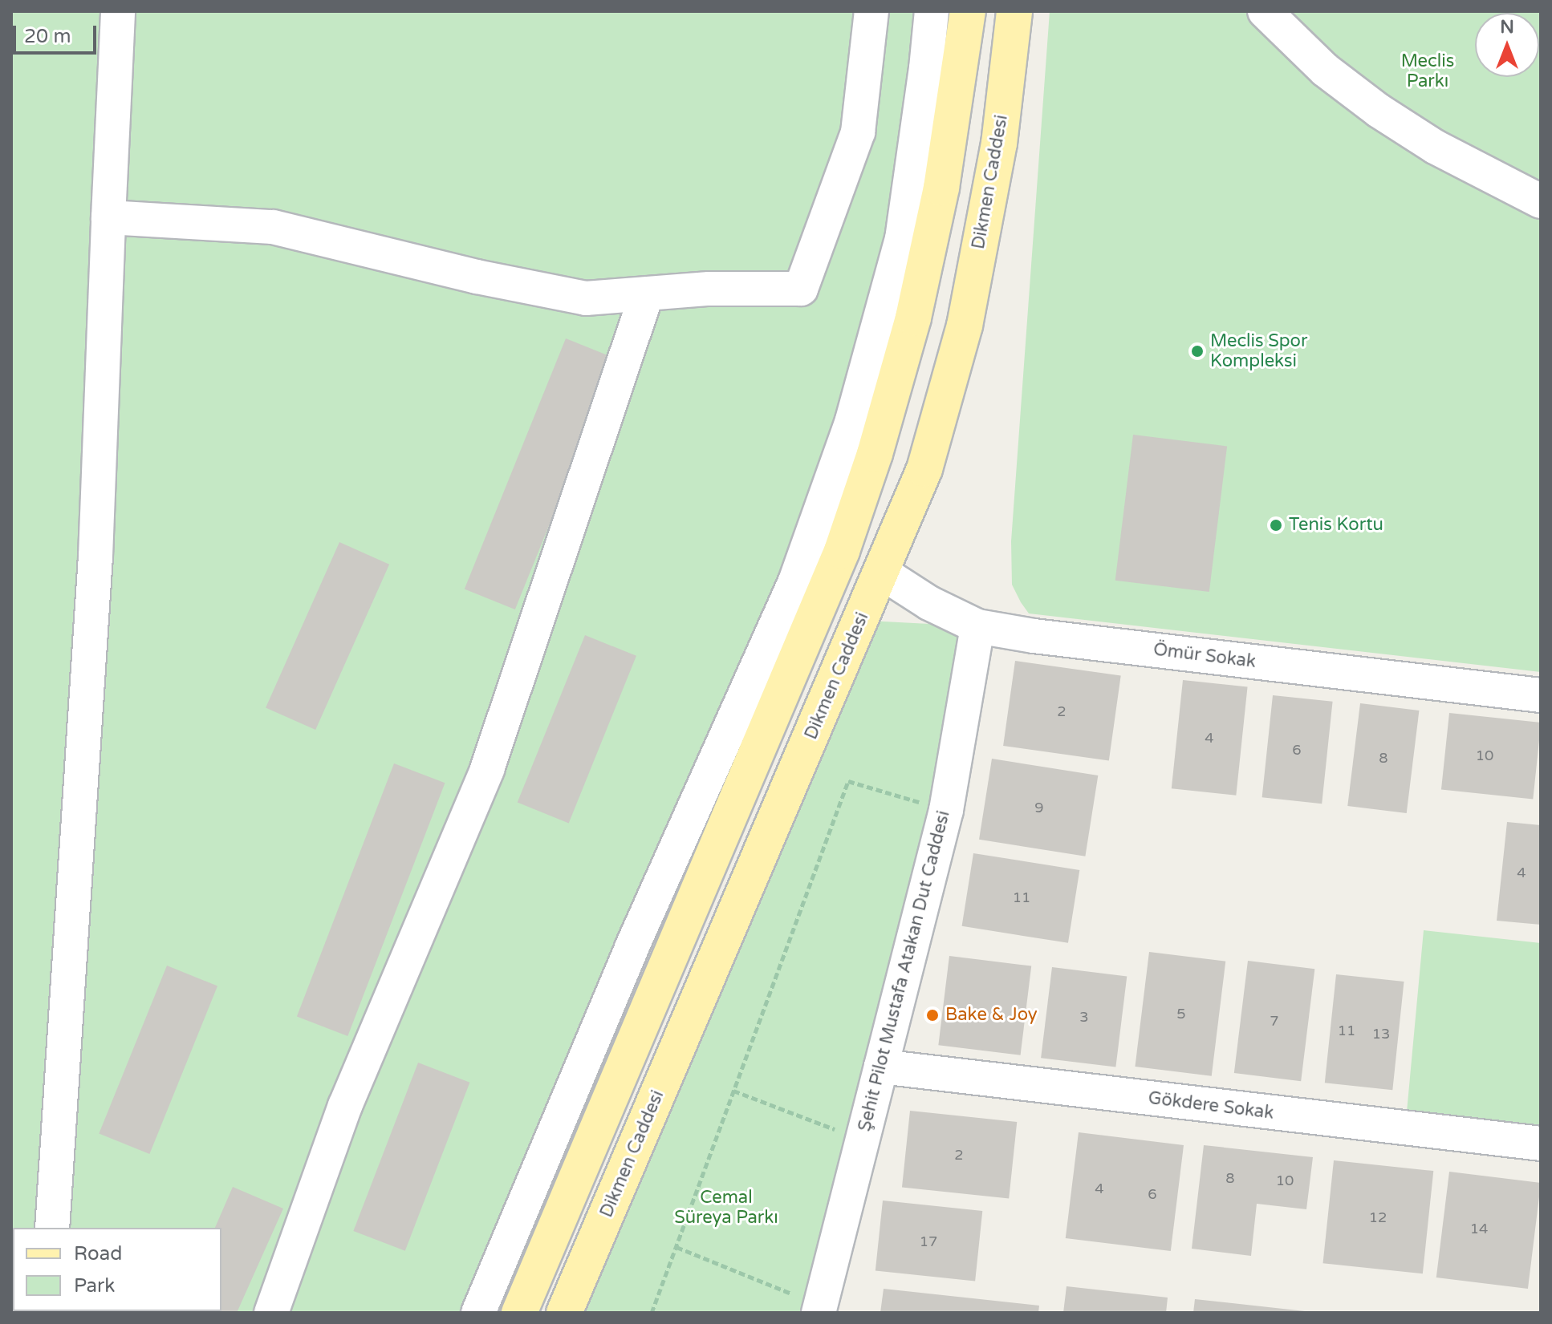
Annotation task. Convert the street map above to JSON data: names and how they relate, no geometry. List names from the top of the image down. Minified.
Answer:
{"streets":{"main road":["Dikmen Caddesi"],"street":["Ömür Sokak","Şehit Pilot Mustafa Atakan Dut Caddesi","Gökdere Sokak"]},"crossings":[["Dikmen Caddesi","Ömür Sokak"],["Ömür Sokak","Şehit Pilot Mustafa Atakan Dut Caddesi"],["Şehit Pilot Mustafa Atakan Dut Caddesi","Gökdere Sokak"]],"parks":["Meclis Parkı","Cemal Süreya Parkı"],"places":["Meclis Spor Kompleksi","Tenis Kortu","Bake & Joy"],"house_numbers":["2","4","6","10","8","9","4","11","5","3","7","11","13","2","8","10","4","6","12","14","17"],"legend":["Road","Park"],"scale_bar":"20 m","north":"top"}
